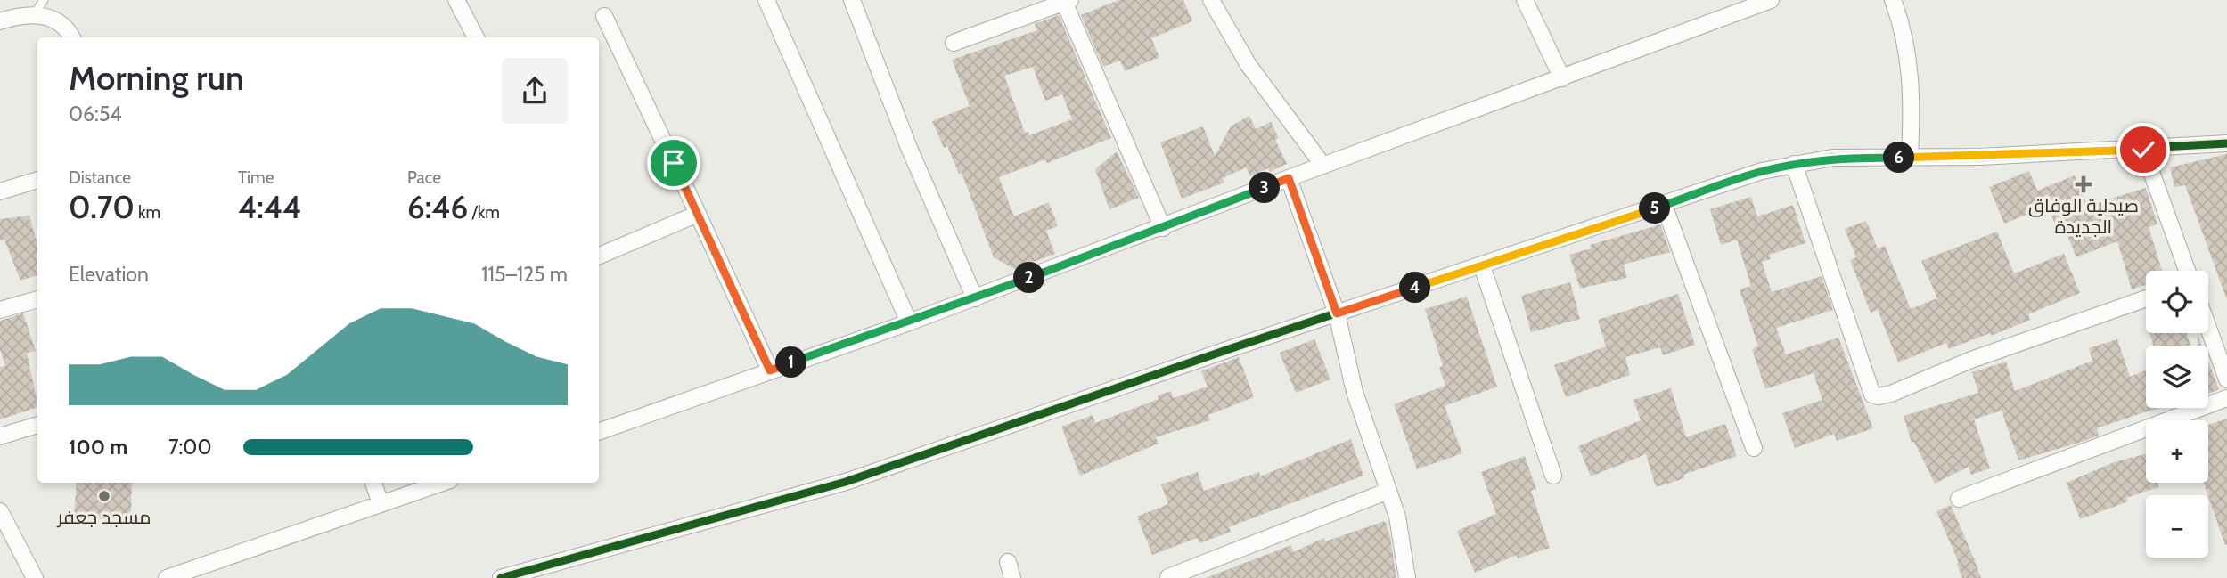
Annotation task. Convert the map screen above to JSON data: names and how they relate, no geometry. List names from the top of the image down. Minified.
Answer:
{"places":{"health":["صيدلية الوفاق الجديدة"],"other":["مسجد جعفر"]},"page":{"heading":["Morning run","06:54"],"pins":["6","3","5","2","4","1"],"stats":[["Distance","0.70 km"],["Time","4:44"],["Pace","6:46 /km"]],"chart":["Elevation","115–125 m"],"map_buttons":["+","−"],"list":[{"name":"100 m","note":"7:00"}]}}
